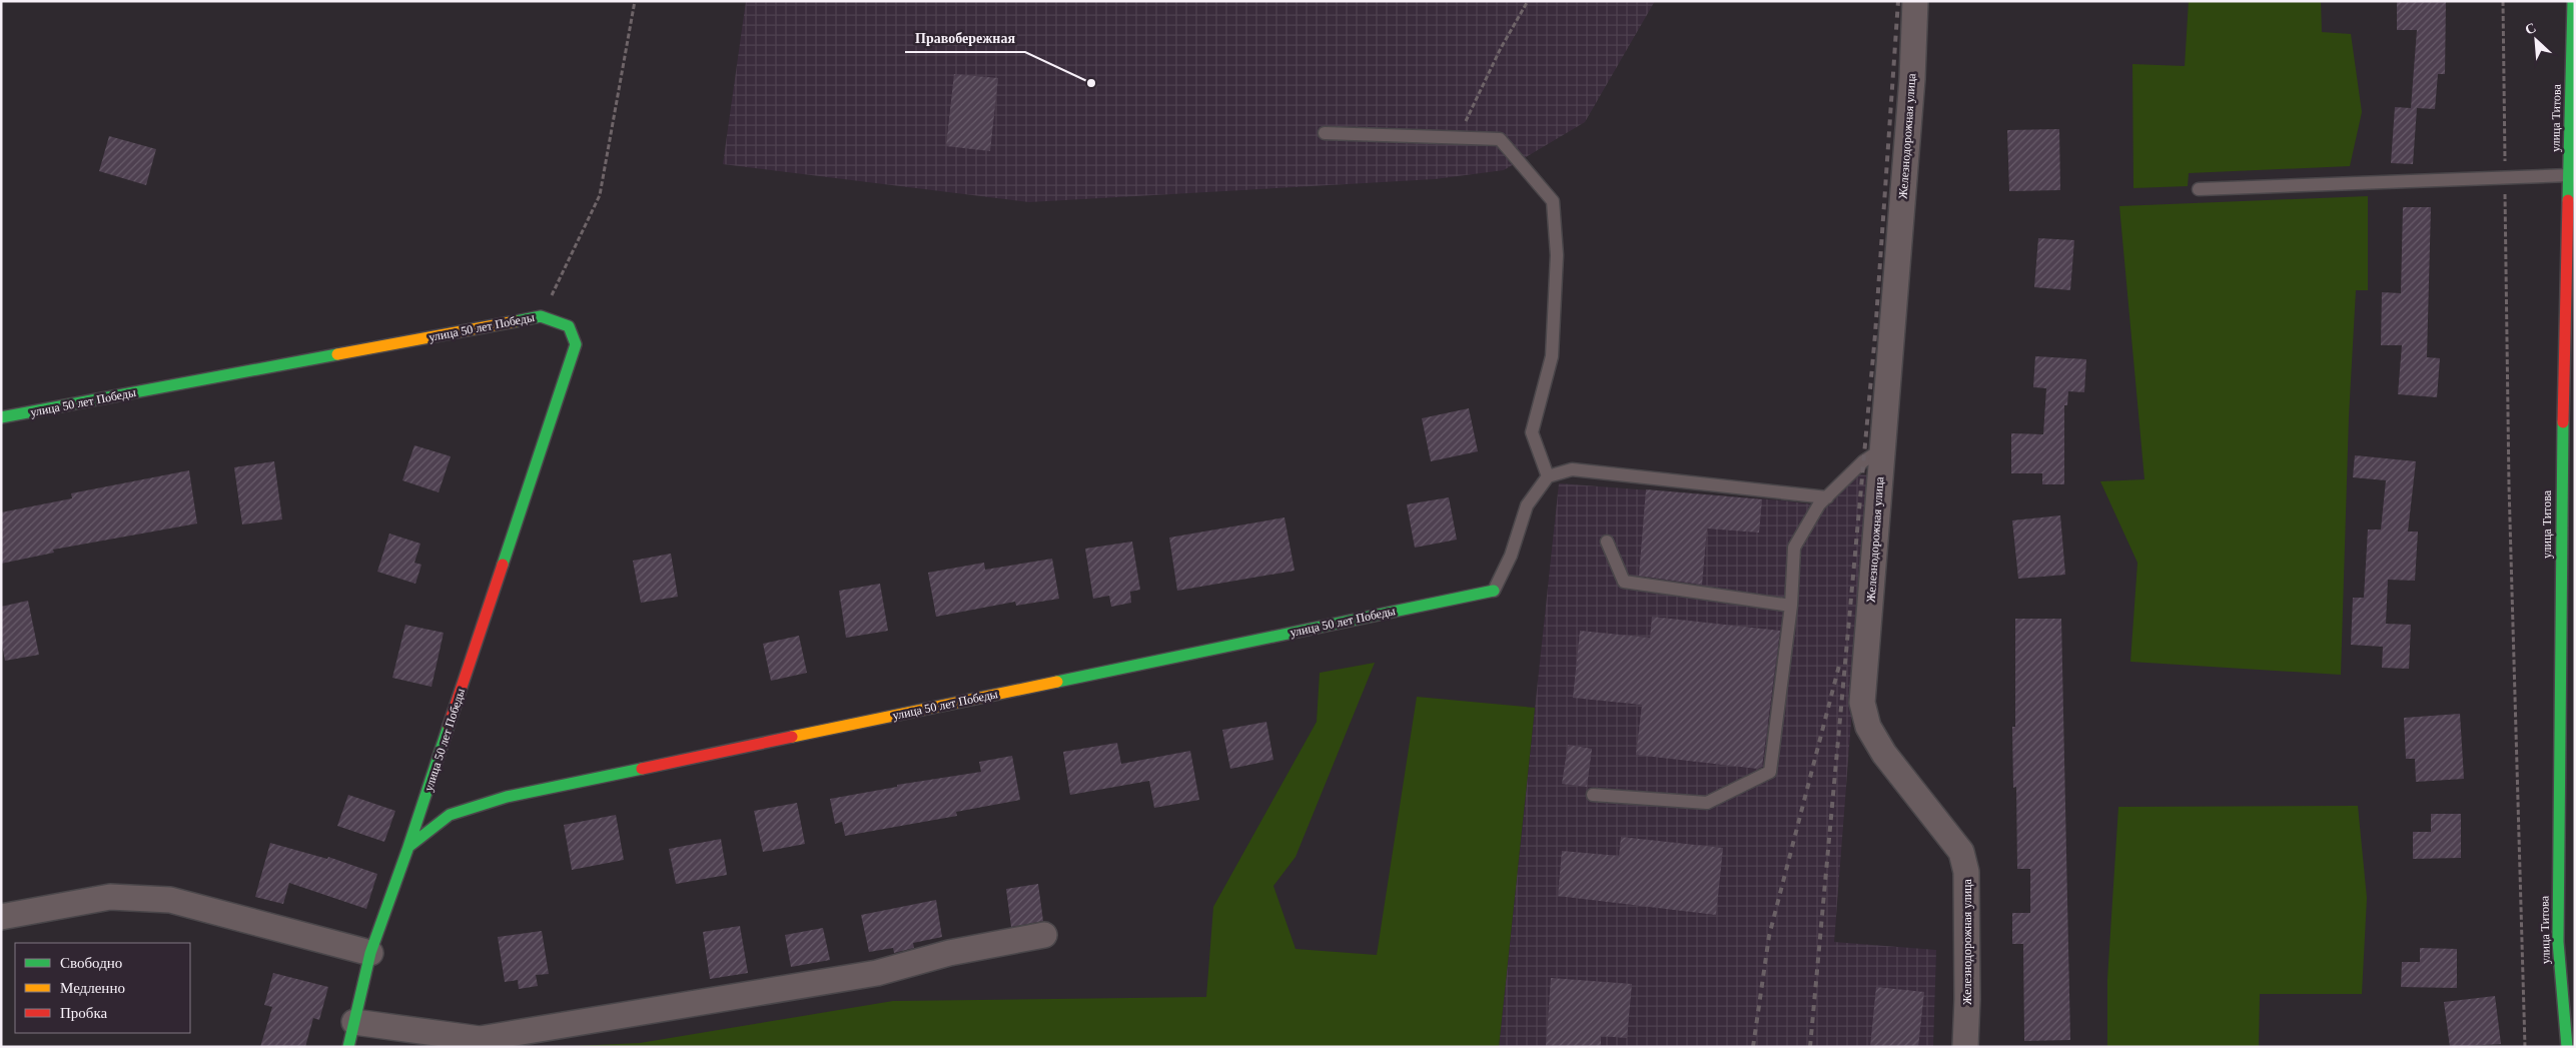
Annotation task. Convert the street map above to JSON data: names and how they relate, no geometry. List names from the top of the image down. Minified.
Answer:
{"streets":{"street":["улица Титова","Железнодорожная улица","улица 50 лет Победы"]},"places":["Правобережная"],"legend":["Свободно","Медленно","Пробка"],"north":"top left"}
